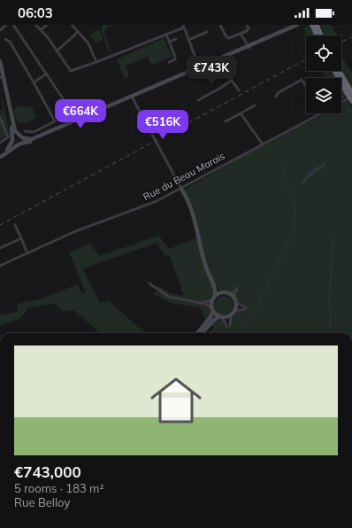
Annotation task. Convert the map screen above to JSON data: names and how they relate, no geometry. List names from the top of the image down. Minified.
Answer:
{"streets":{"street":["Rue du Beau Marais"]},"page":{"status":"06:03","price":["€743K","€664K","€516K"],"list":[{"name":"€743,000","note":"5 rooms · 183 m² · Rue Belloy"}]}}
